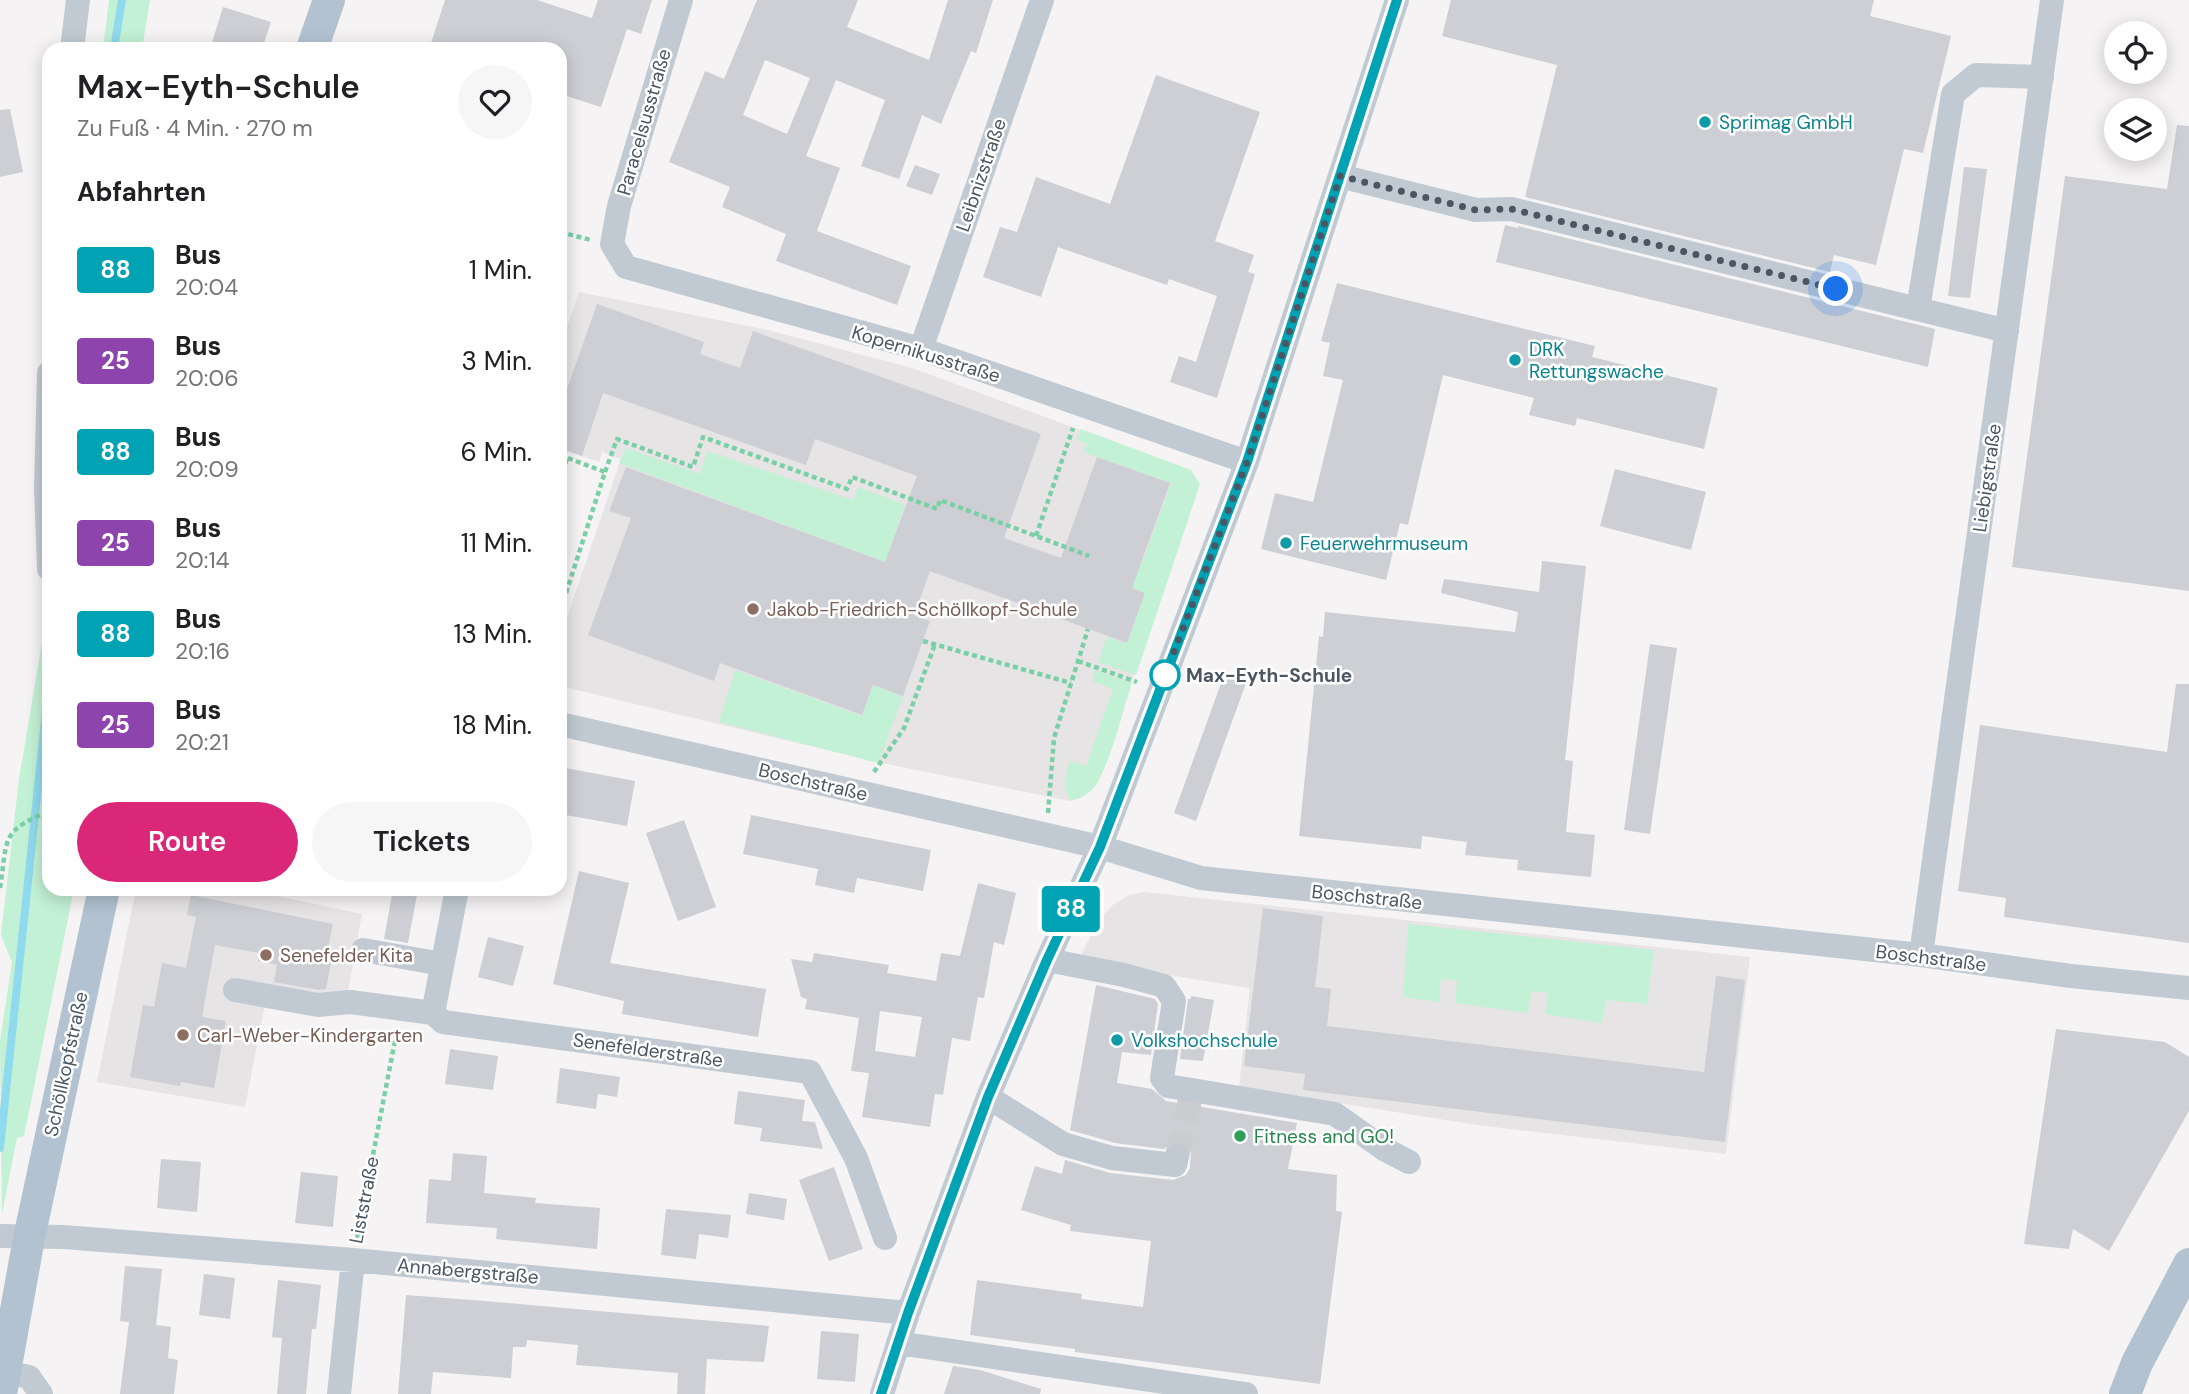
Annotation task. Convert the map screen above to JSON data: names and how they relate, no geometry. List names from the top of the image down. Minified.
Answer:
{"streets":{"main road":["Schöllkopfstraße"],"street":["Paracelsusstraße","Leibnizstraße","Kopernikusstraße","Liebigstraße","Boschstraße","Senefelderstraße","Liststraße","Annabergstraße"]},"crossings":[["Paracelsusstraße","Kopernikusstraße"],["Leibnizstraße","Kopernikusstraße"],["Liebigstraße","Boschstraße"],["Schöllkopfstraße","Annabergstraße"],["Liststraße","Annabergstraße"]],"places":["Sprimag GmbH","DRK Rettungswache","Feuerwehrmuseum","Jakob-Friedrich-Schöllkopf-Schule","Max-Eyth-Schule","Senefelder Kita","Carl-Weber-Kindergarten","Volkshochschule","Fitness and GO!"],"lines":["bus line 88"],"page":{"on_map":"88","heading":[["Max-Eyth-Schule","Zu Fuß · 4 Min. · 270 m"],"Abfahrten"],"list":[{"mark":"88","name":"Bus","note":"20:04","value":"1 Min."},{"mark":"25","name":"Bus","note":"20:06","value":"3 Min."},{"mark":"88","name":"Bus","note":"20:09","value":"6 Min."},{"mark":"25","name":"Bus","note":"20:14","value":"11 Min."},{"mark":"88","name":"Bus","note":"20:16","value":"13 Min."},{"mark":"25","name":"Bus","note":"20:21","value":"18 Min."}],"buttons":["Route","Tickets"]}}
